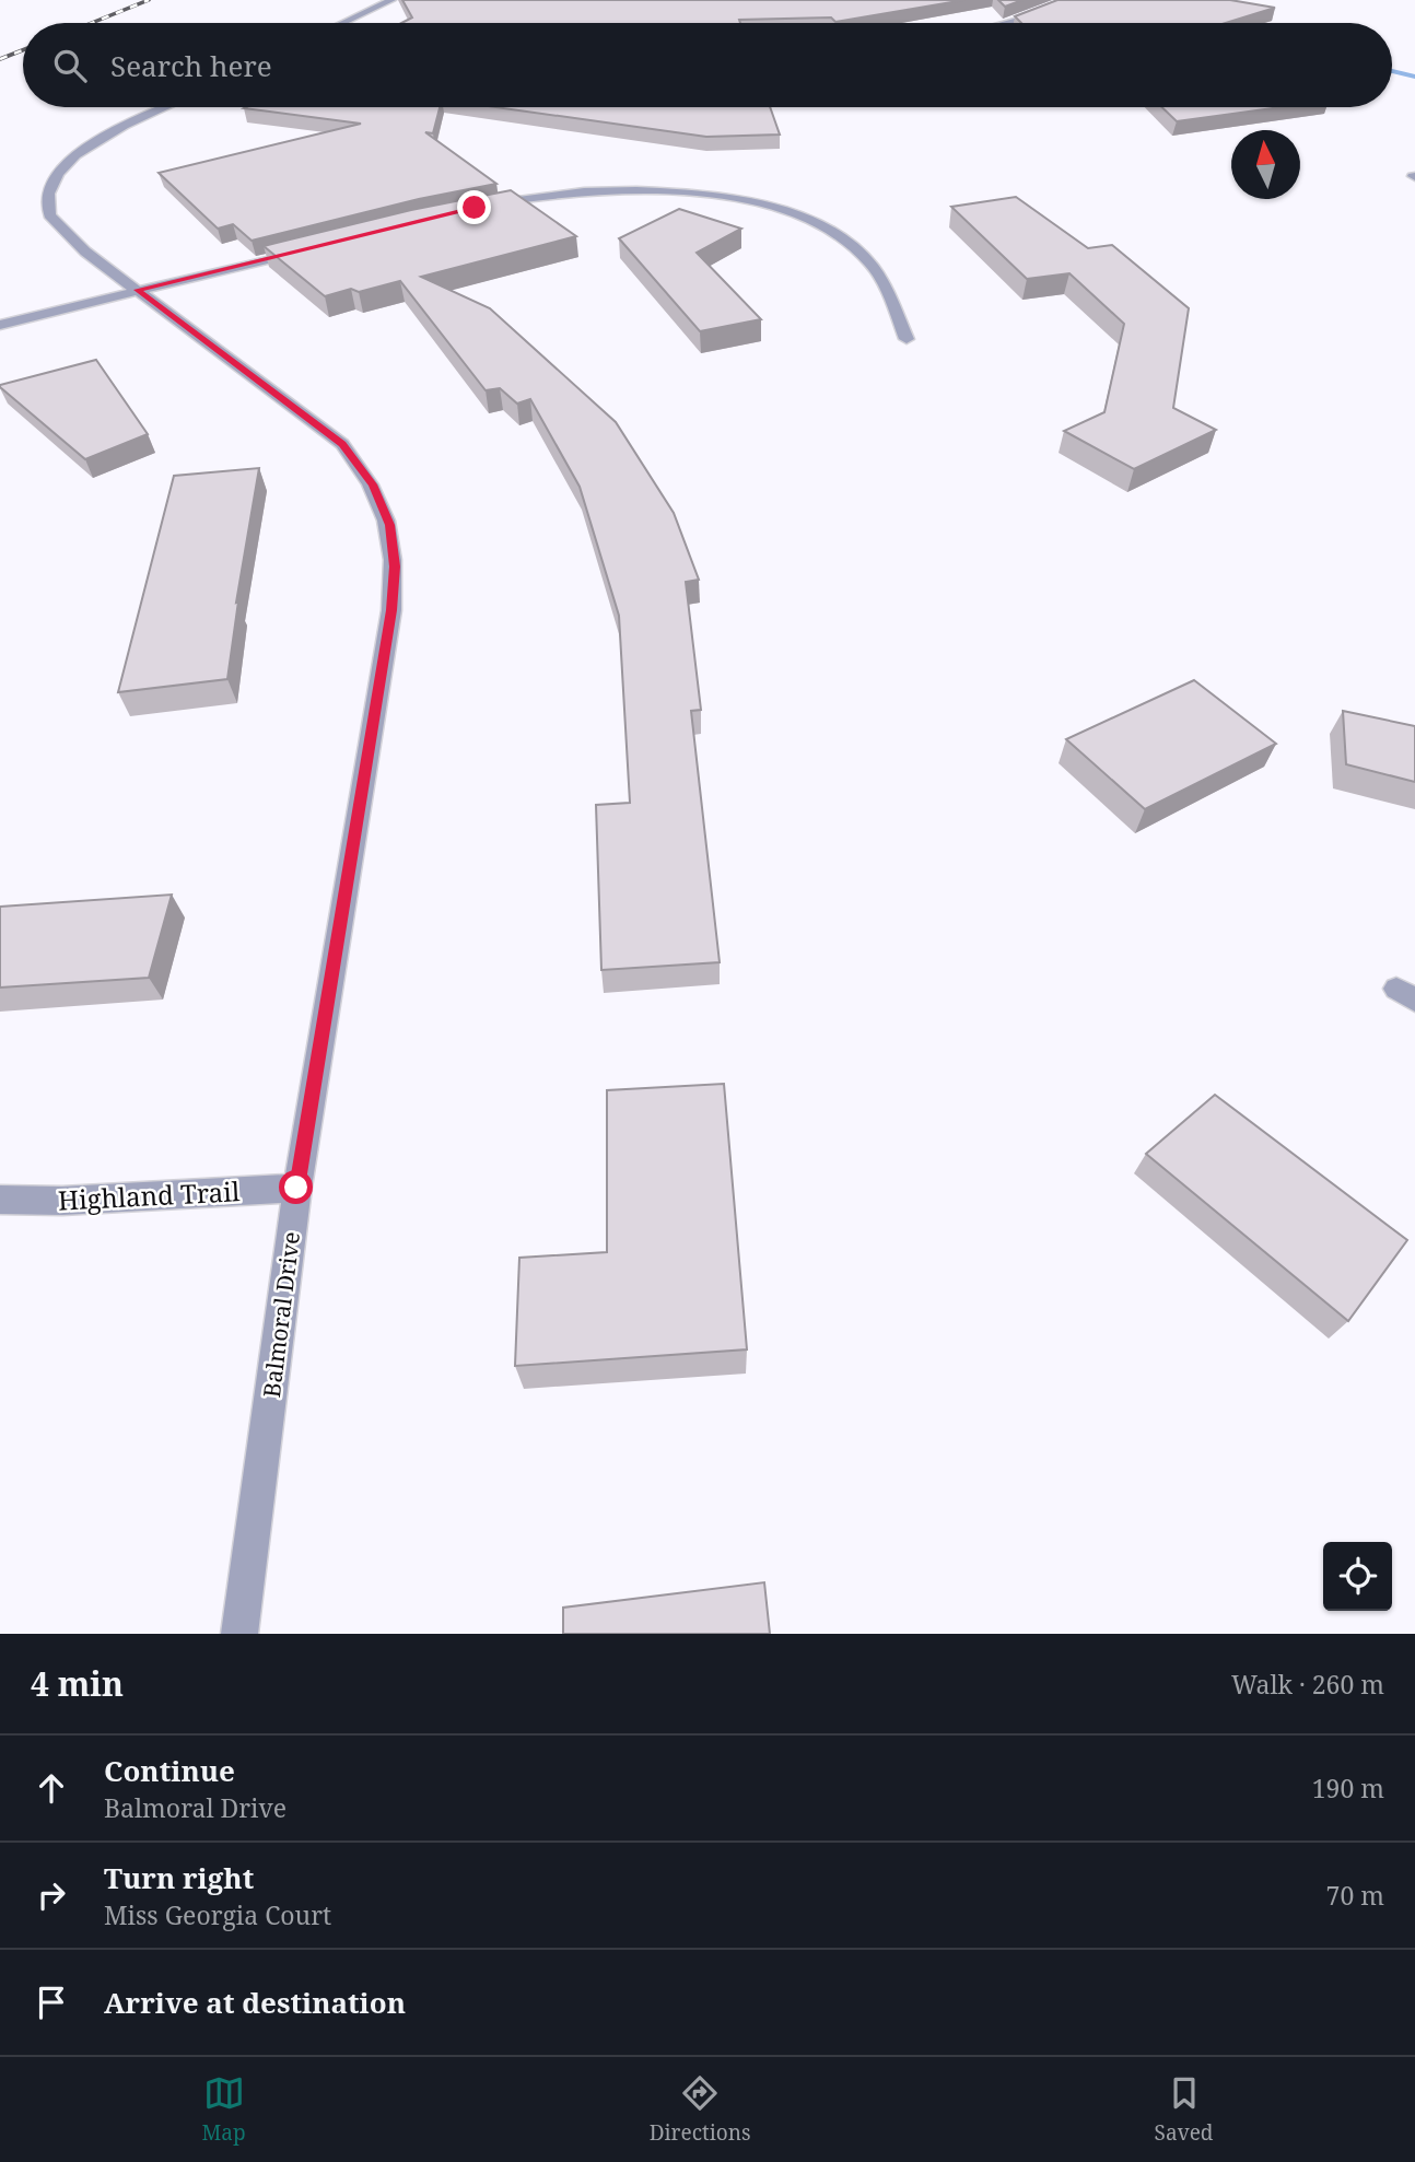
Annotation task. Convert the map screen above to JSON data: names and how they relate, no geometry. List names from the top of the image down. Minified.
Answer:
{"streets":{"street":["Highland Trail","Balmoral Drive"]},"crossings":[["Highland Trail","Balmoral Drive"]],"north":"top","page":{"search":"Search here","heading":["4 min","Walk · 260 m"],"list":[["Continue","Balmoral Drive","190 m"],["Turn right","Miss Georgia Court","70 m"],"Arrive at destination"],"nav":["Map","Directions","Saved"]}}
